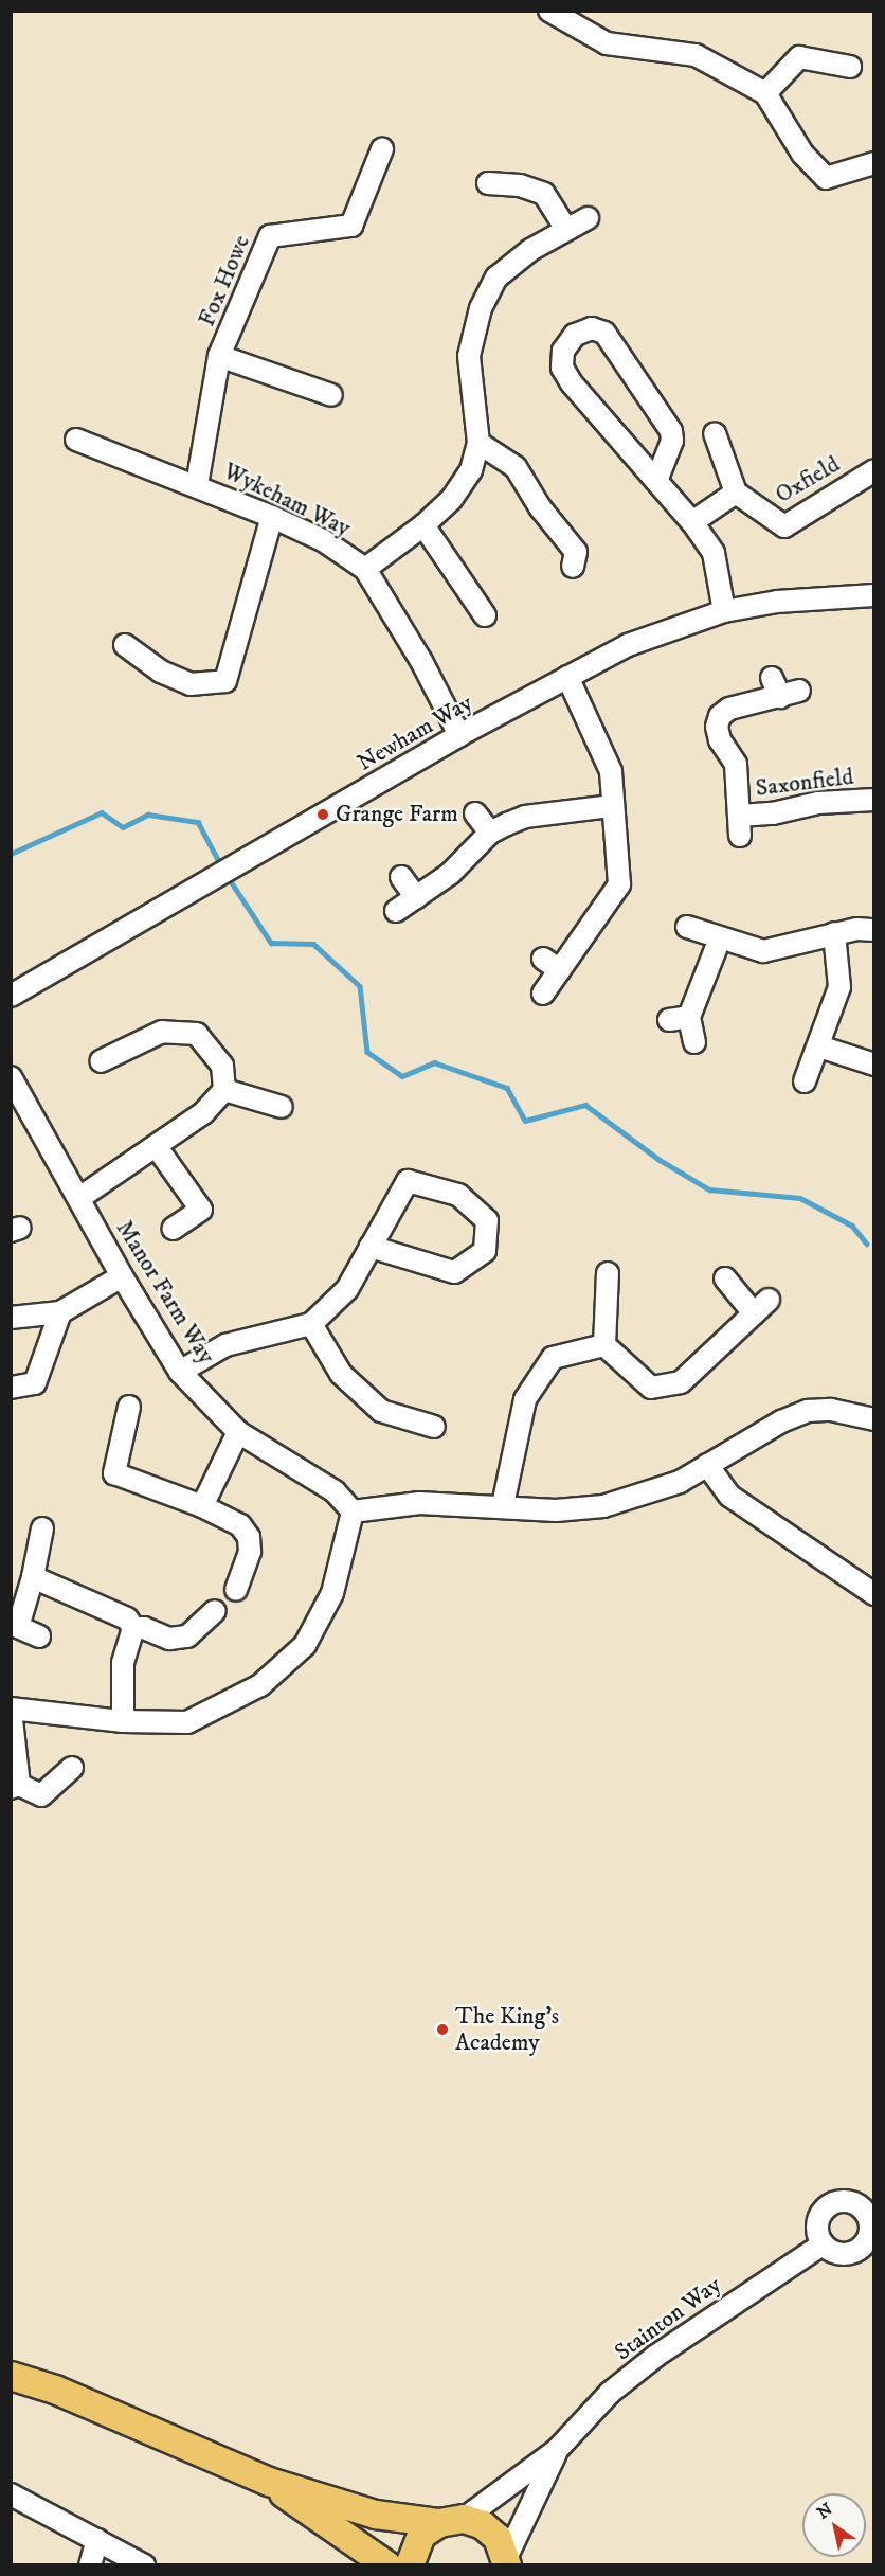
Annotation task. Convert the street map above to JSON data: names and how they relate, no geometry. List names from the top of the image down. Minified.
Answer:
{"streets":{"street":["Fox Howe","Oxfield","Wykeham Way","Newham Way","Saxonfield","Manor Farm Way","Stainton Way"]},"crossings":[["Fox Howe","Wykeham Way"],["Wykeham Way","Newham Way"]],"places":["Grange Farm","The King's Academy"],"north":"top left"}
